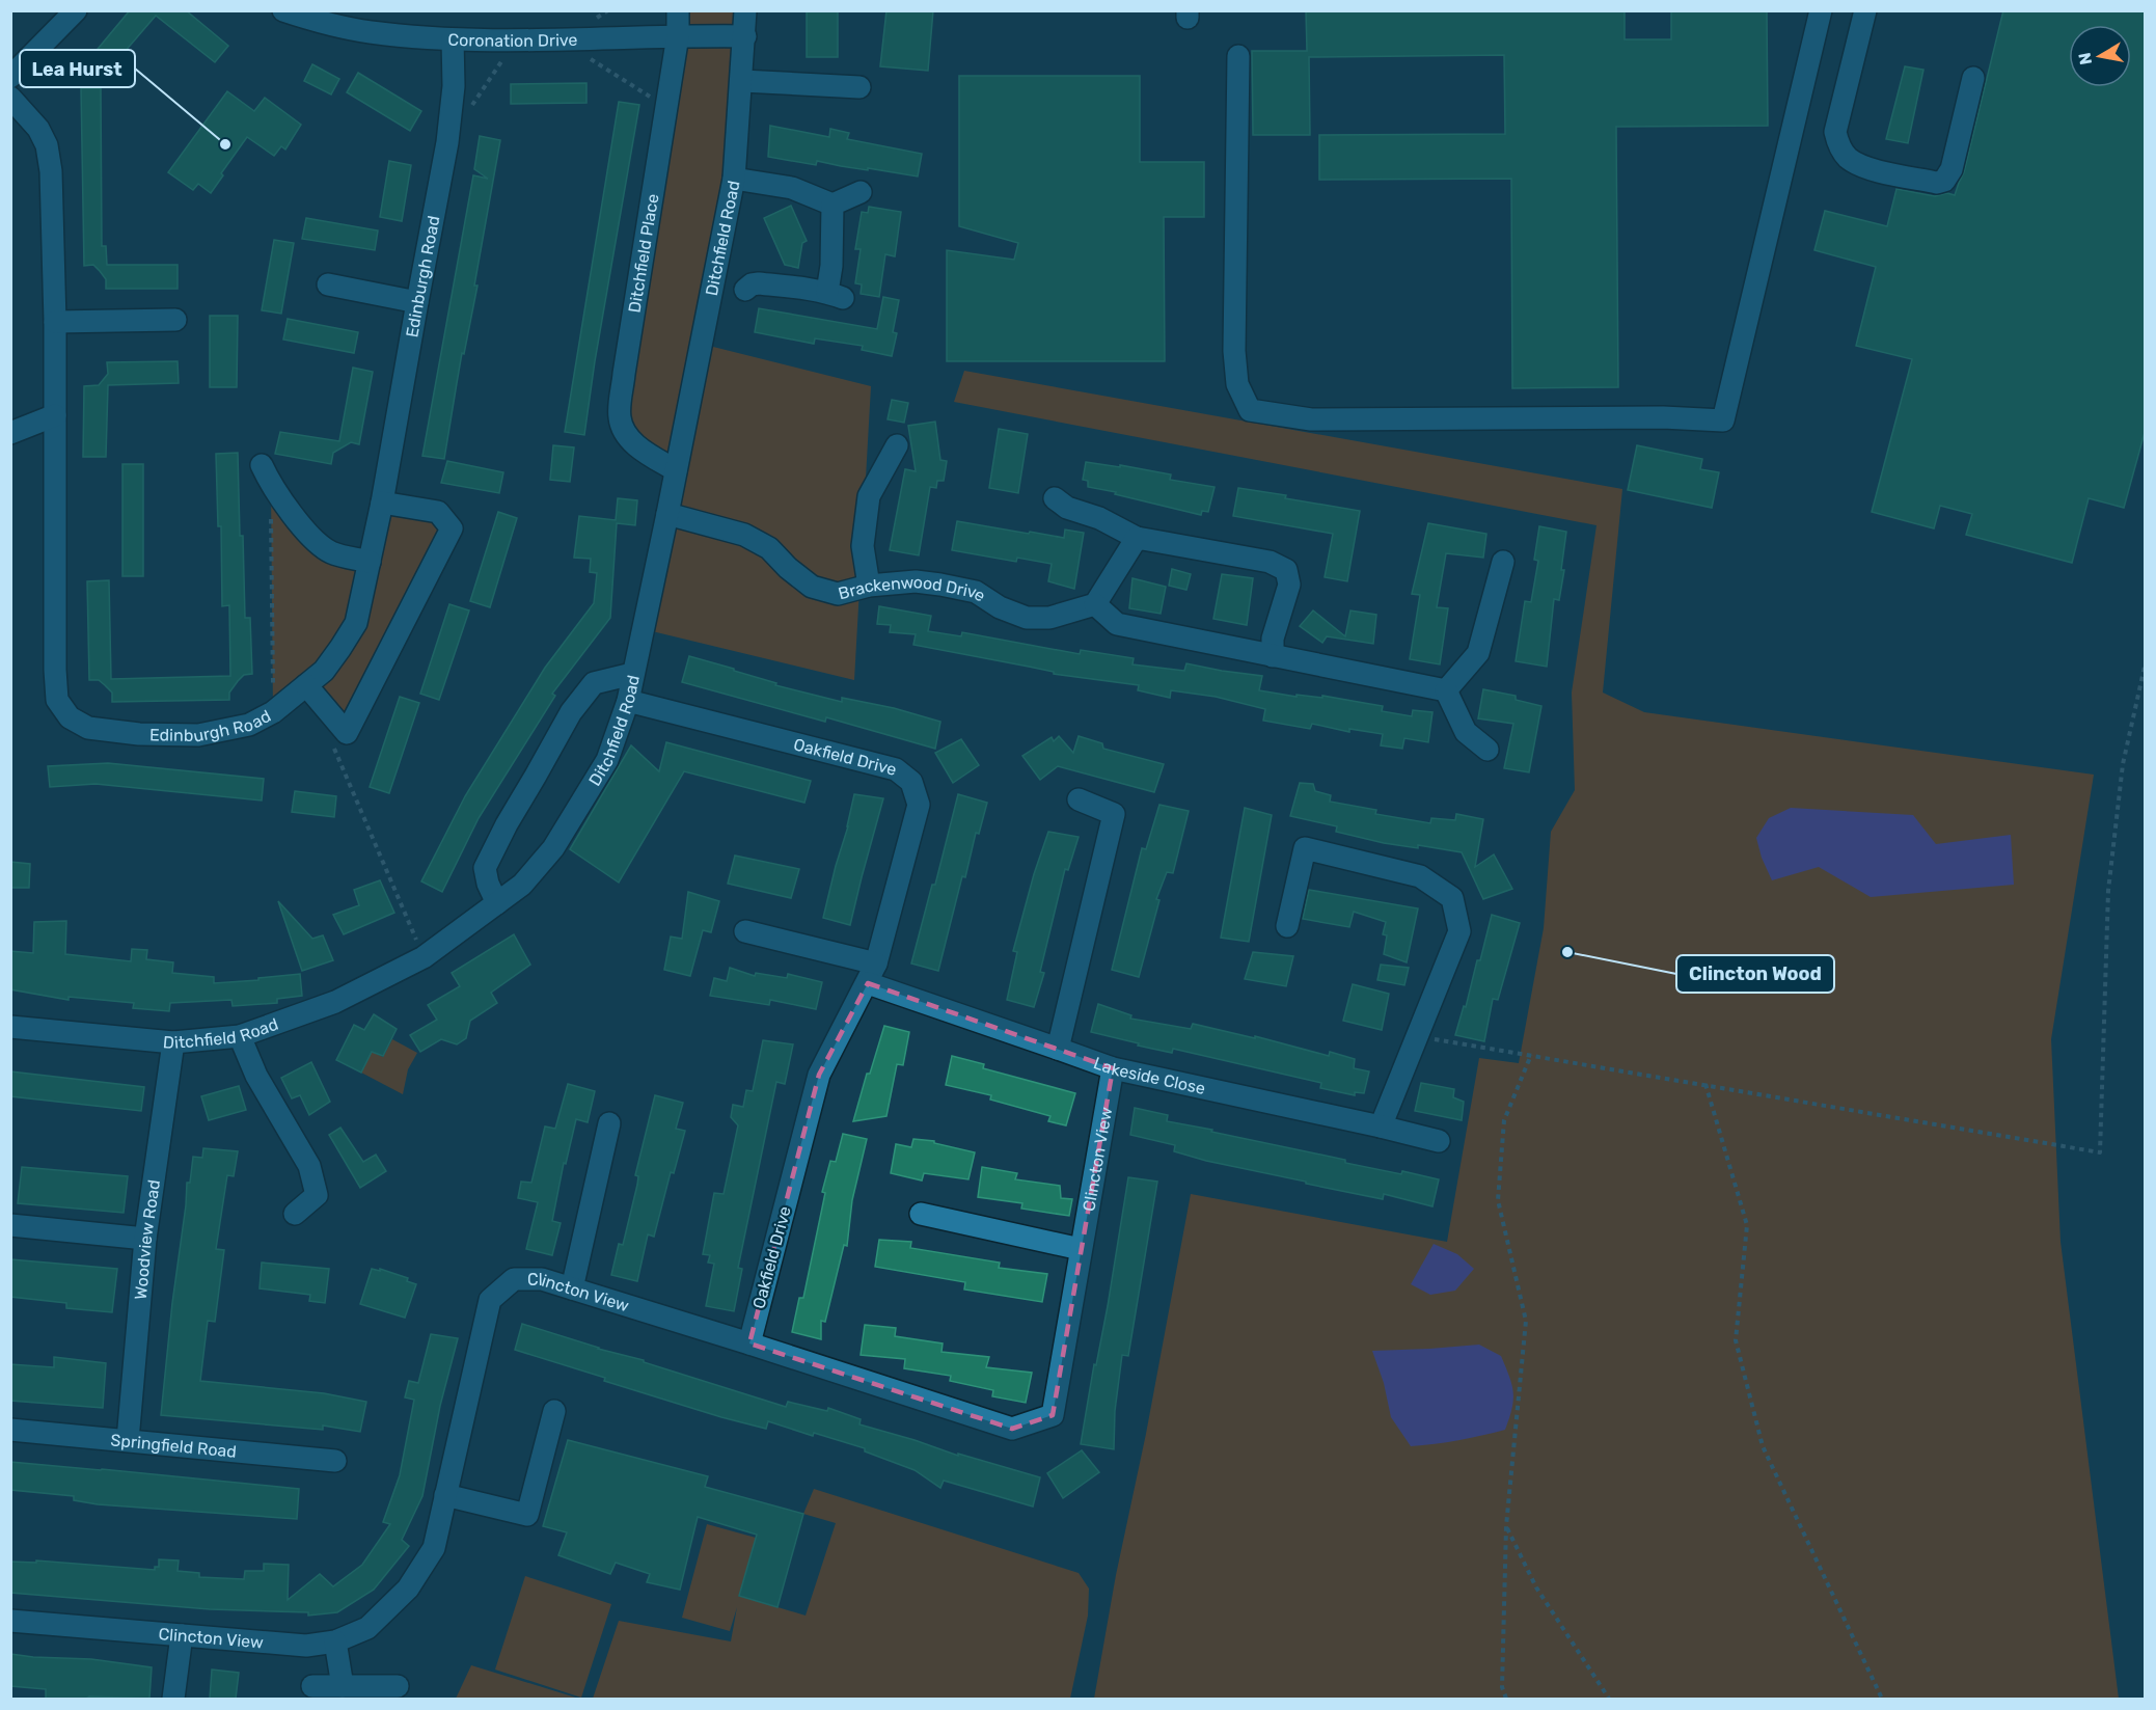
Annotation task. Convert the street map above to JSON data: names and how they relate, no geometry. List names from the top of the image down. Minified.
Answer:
{"streets":{"street":["Coronation Drive","Ditchfield Road","Ditchfield Place","Edinburgh Road","Brackenwood Drive","Oakfield Drive","Lakeside Close","Clincton View","Woodview Road","Springfield Road"]},"crossings":[["Coronation Drive","Ditchfield Road"],["Coronation Drive","Ditchfield Place"],["Coronation Drive","Edinburgh Road"],["Ditchfield Road","Ditchfield Place"],["Ditchfield Road","Brackenwood Drive"],["Ditchfield Road","Oakfield Drive"],["Ditchfield Road","Woodview Road"],["Oakfield Drive","Lakeside Close"],["Oakfield Drive","Clincton View"],["Lakeside Close","Clincton View"],["Woodview Road","Springfield Road"]],"places":["Lea Hurst","Clincton Wood"],"north":"left"}
